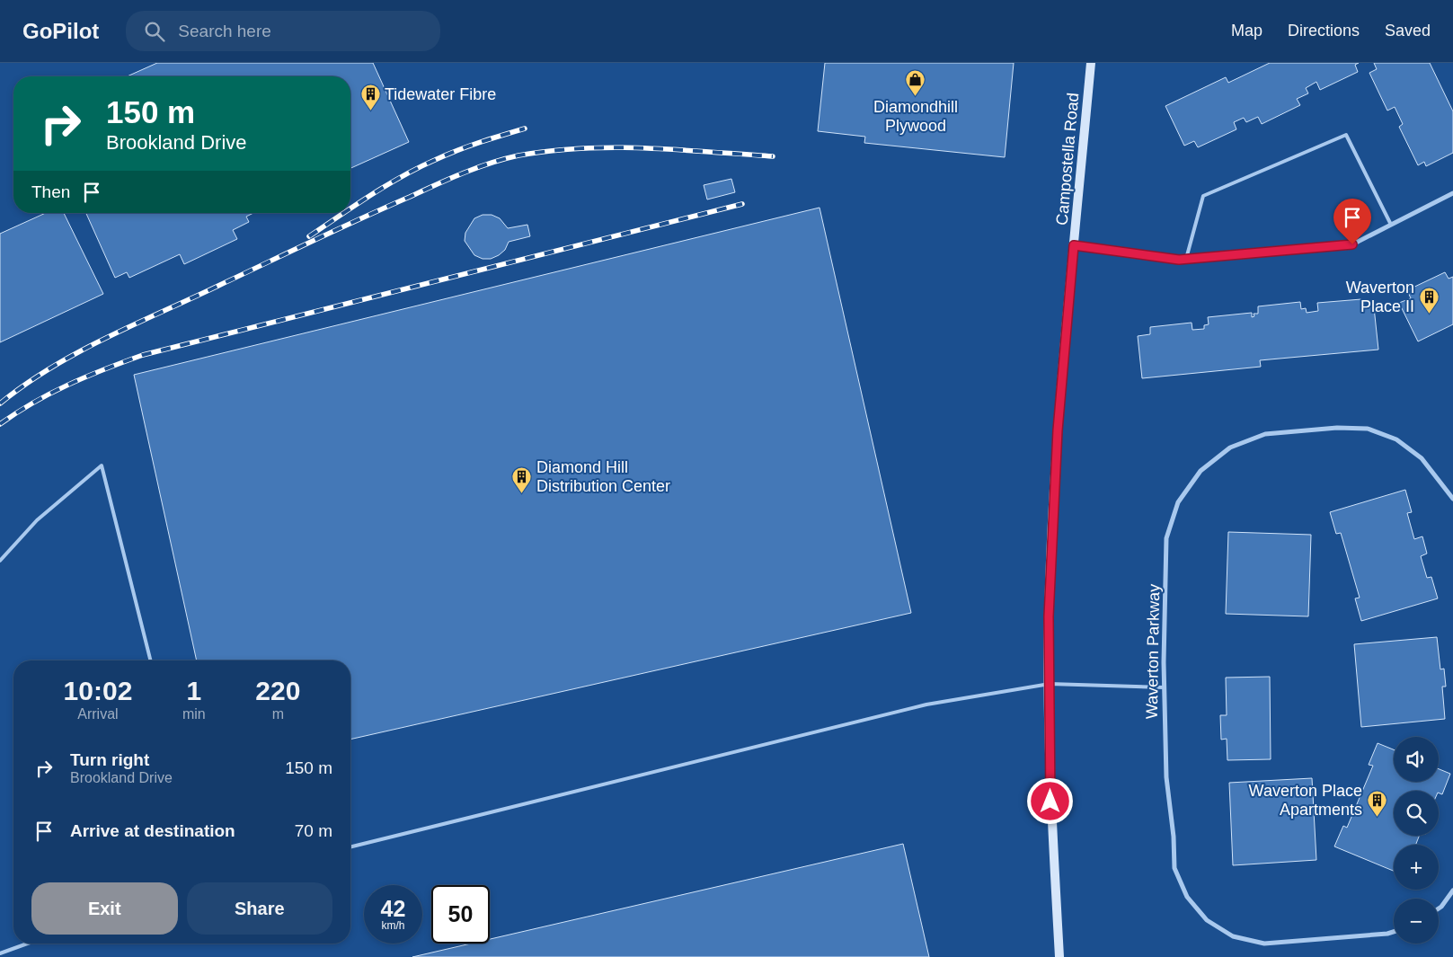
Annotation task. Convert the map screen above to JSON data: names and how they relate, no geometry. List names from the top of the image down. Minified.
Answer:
{"streets":{"main road":["Campostella Road"],"street":["Waverton Parkway"]},"places":{"shop":["Diamondhill Plywood"],"building":["Tidewater Fibre","Waverton Place II","Diamond Hill Distribution Center","Waverton Place Apartments"]},"page":{"header":"GoPilot","search":"Search here","nav":["Map","Directions","Saved"],"turn":["150 m","Brookland Drive"],"then":"Then","eta":["10:02","Arrival","1","min","220","m"],"map_buttons":["+","−"],"list":[{"name":"Turn right","note":"Brookland Drive","value":"150 m"},{"name":"Arrive at destination","value":"70 m"}],"buttons":["Exit","Share"],"speed":"42 km/h","limit":"50"}}
